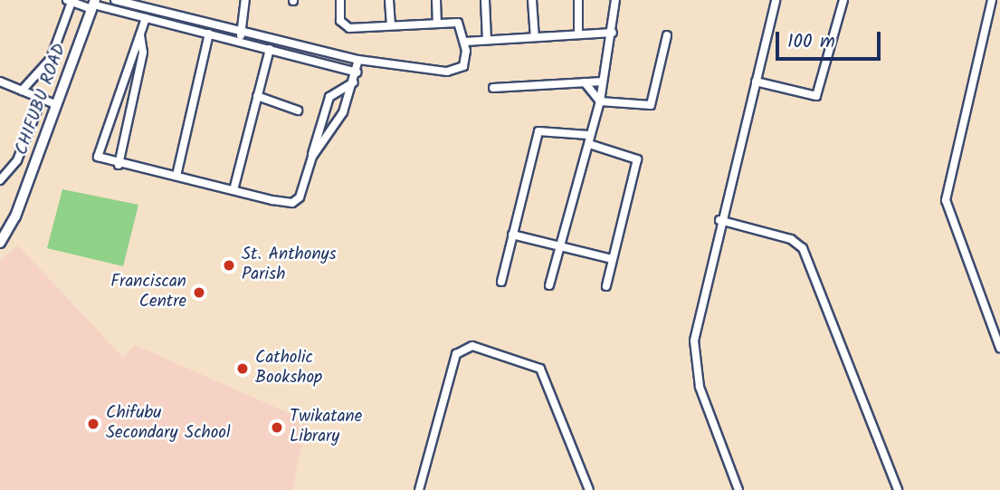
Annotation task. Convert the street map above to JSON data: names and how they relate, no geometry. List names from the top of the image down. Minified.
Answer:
{"streets":{"main road":["CHIFUBU ROAD"]},"places":["St. Anthonys Parish","Franciscan Centre","Catholic Bookshop","Chifubu Secondary School","Twikatane Library"],"scale_bar":"100 m"}
